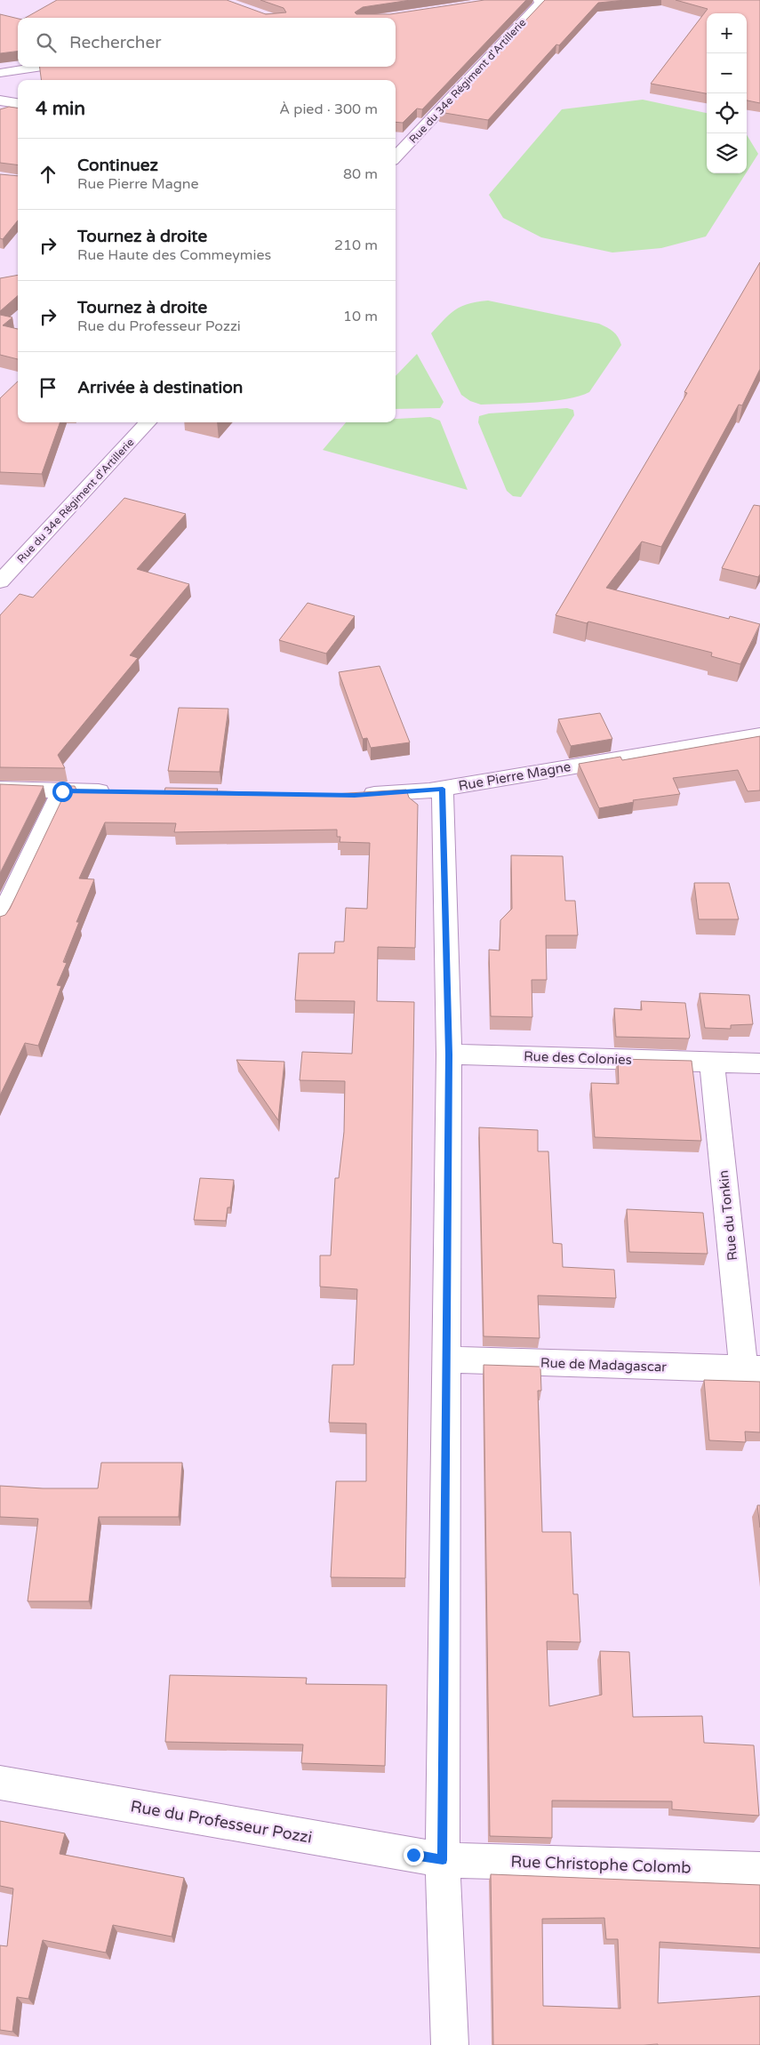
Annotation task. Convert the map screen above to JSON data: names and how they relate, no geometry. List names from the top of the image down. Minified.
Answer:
{"streets":{"street":["Rue du 34e Régiment d'Artillerie","Rue Pierre Magne","Rue des Colonies","Rue du Tonkin","Rue de Madagascar","Rue du Professeur Pozzi","Rue Christophe Colomb"]},"crossings":[["Rue des Colonies","Rue du Tonkin"],["Rue du Tonkin","Rue de Madagascar"],["Rue du Professeur Pozzi","Rue Christophe Colomb"]],"page":{"map_buttons":["+","−"],"search":"Rechercher","heading":["4 min","À pied · 300 m"],"list":[["Continuez","Rue Pierre Magne","80 m"],["Tournez à droite","Rue Haute des Commeymies","210 m"],["Tournez à droite","Rue du Professeur Pozzi","10 m"],"Arrivée à destination"]}}
